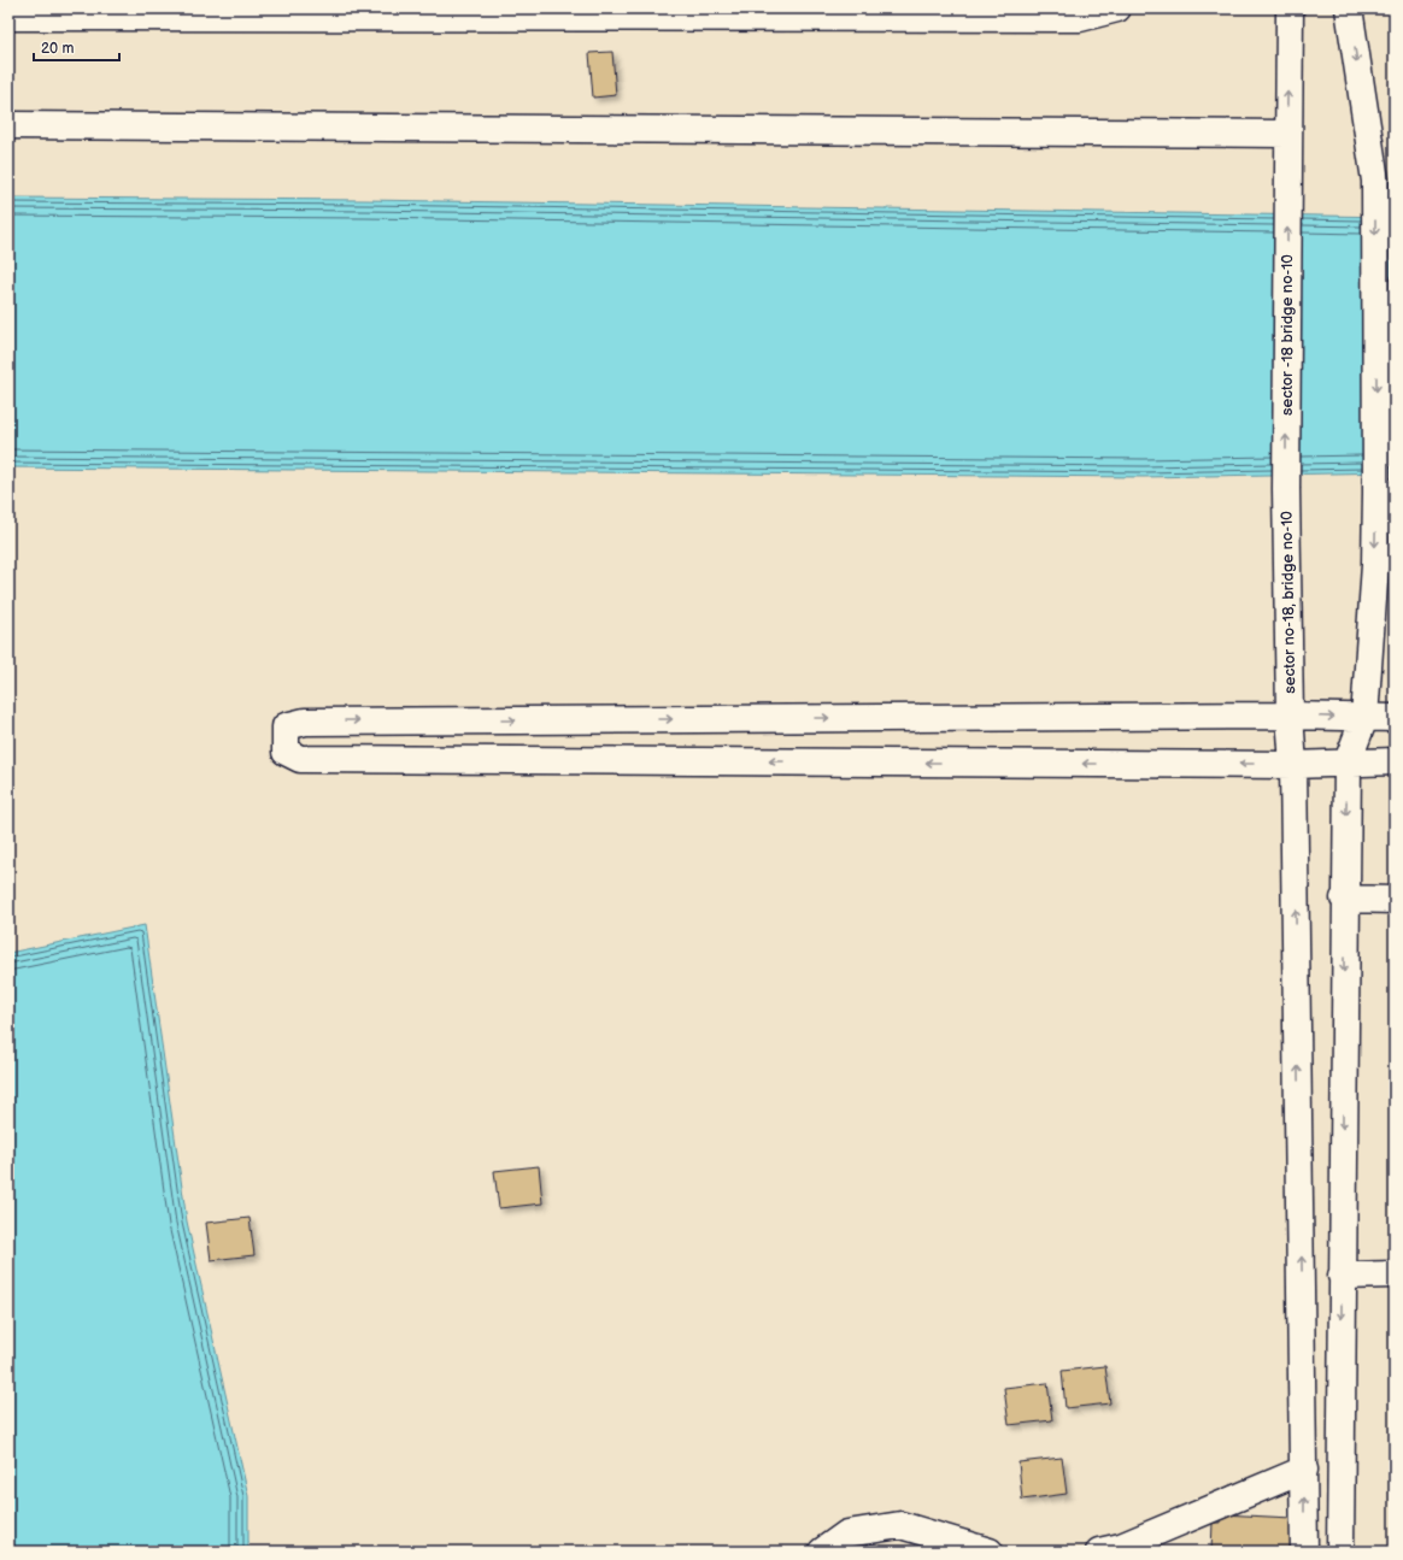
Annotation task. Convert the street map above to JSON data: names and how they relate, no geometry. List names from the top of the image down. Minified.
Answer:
{"streets":{"street":["sector -18 bridge no-10","sector no-18, bridge no-10"]},"crossings":[["sector -18 bridge no-10","sector no-18, bridge no-10"]],"scale_bar":"20 m"}
